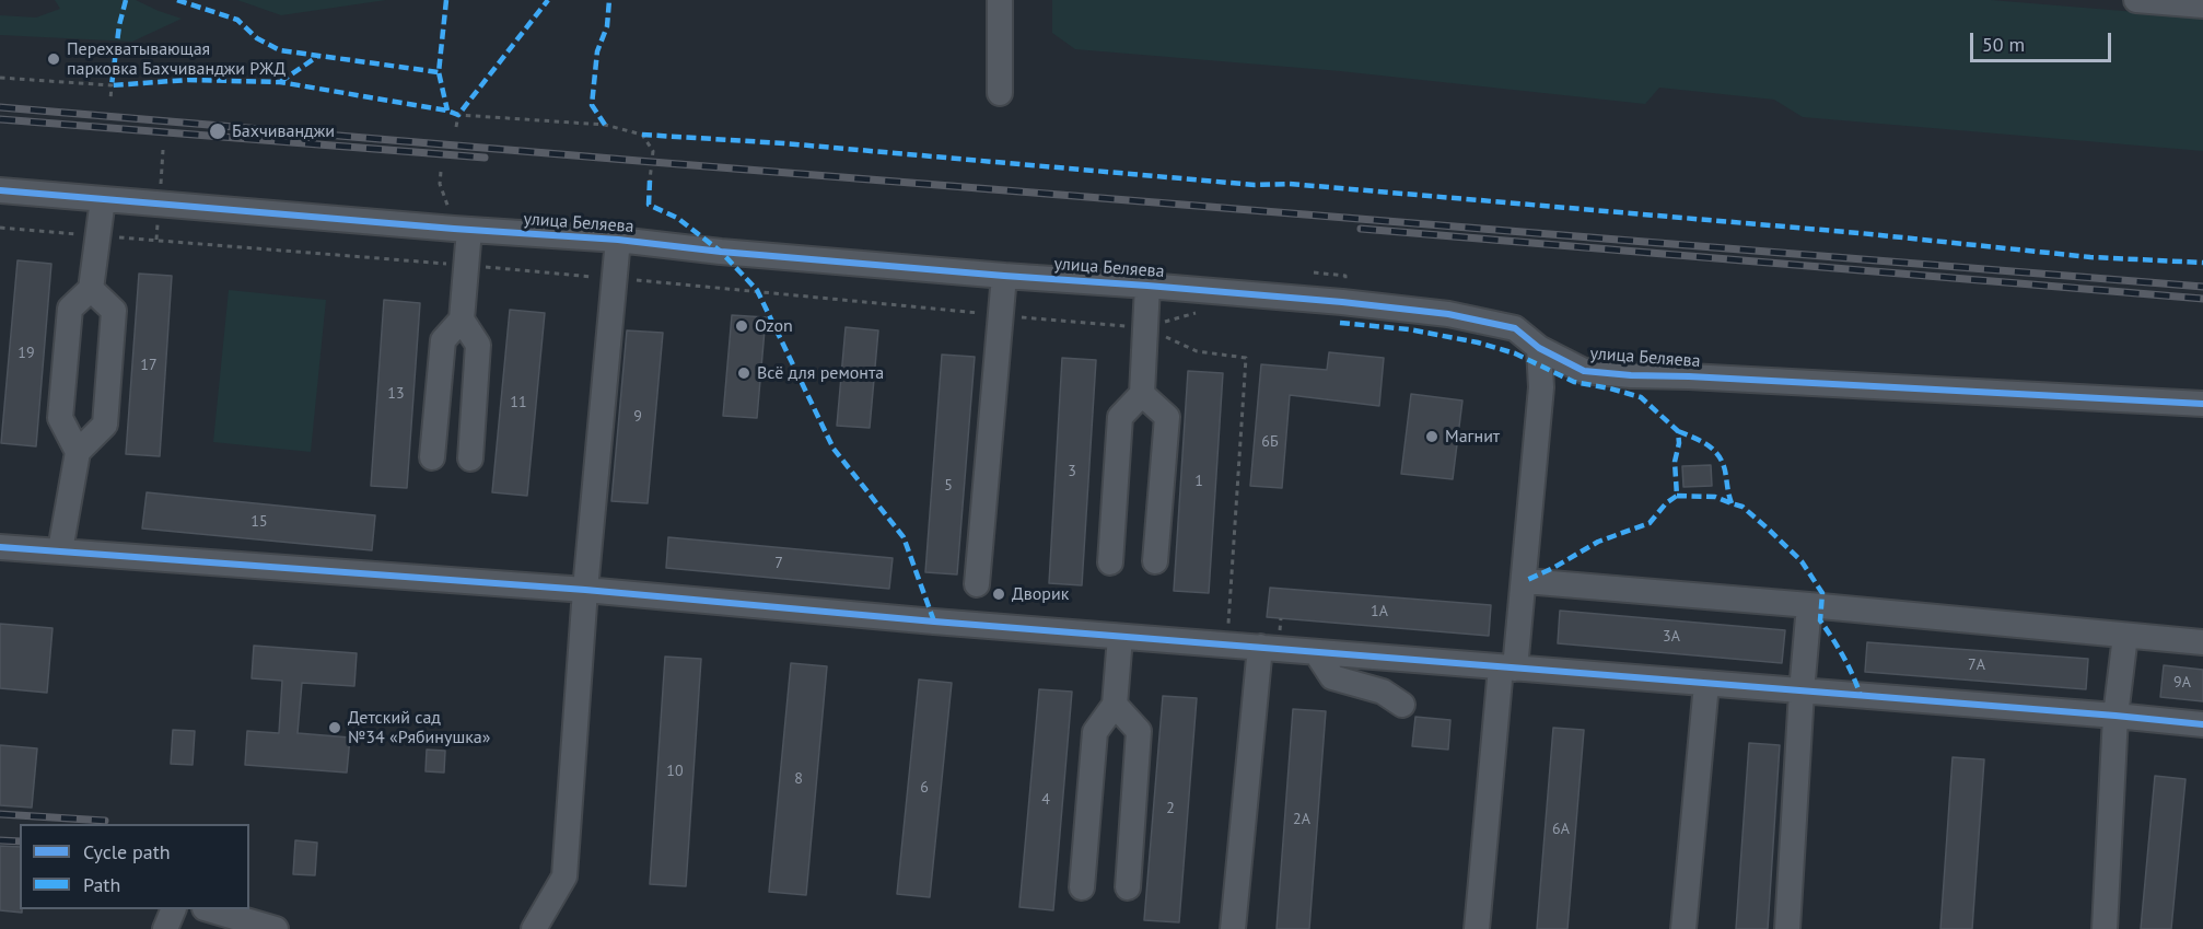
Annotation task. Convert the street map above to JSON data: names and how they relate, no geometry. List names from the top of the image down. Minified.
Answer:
{"streets":{"street":["улица Беляева"]},"places":["Перехватывающая парковка Бахчиванджи РЖД","Бахчиванджи","Ozon","Всё для ремонта","Магнит","Дворик","Детский сад №34 «Рябинушка»"],"house_numbers":["19","17","13","11","9","6Б","3","1","5","15","7","1А","3А","7А","9А","10","8","6","4","2","2А","6А"],"legend":["Cycle path","Path"],"scale_bar":"50 m"}
